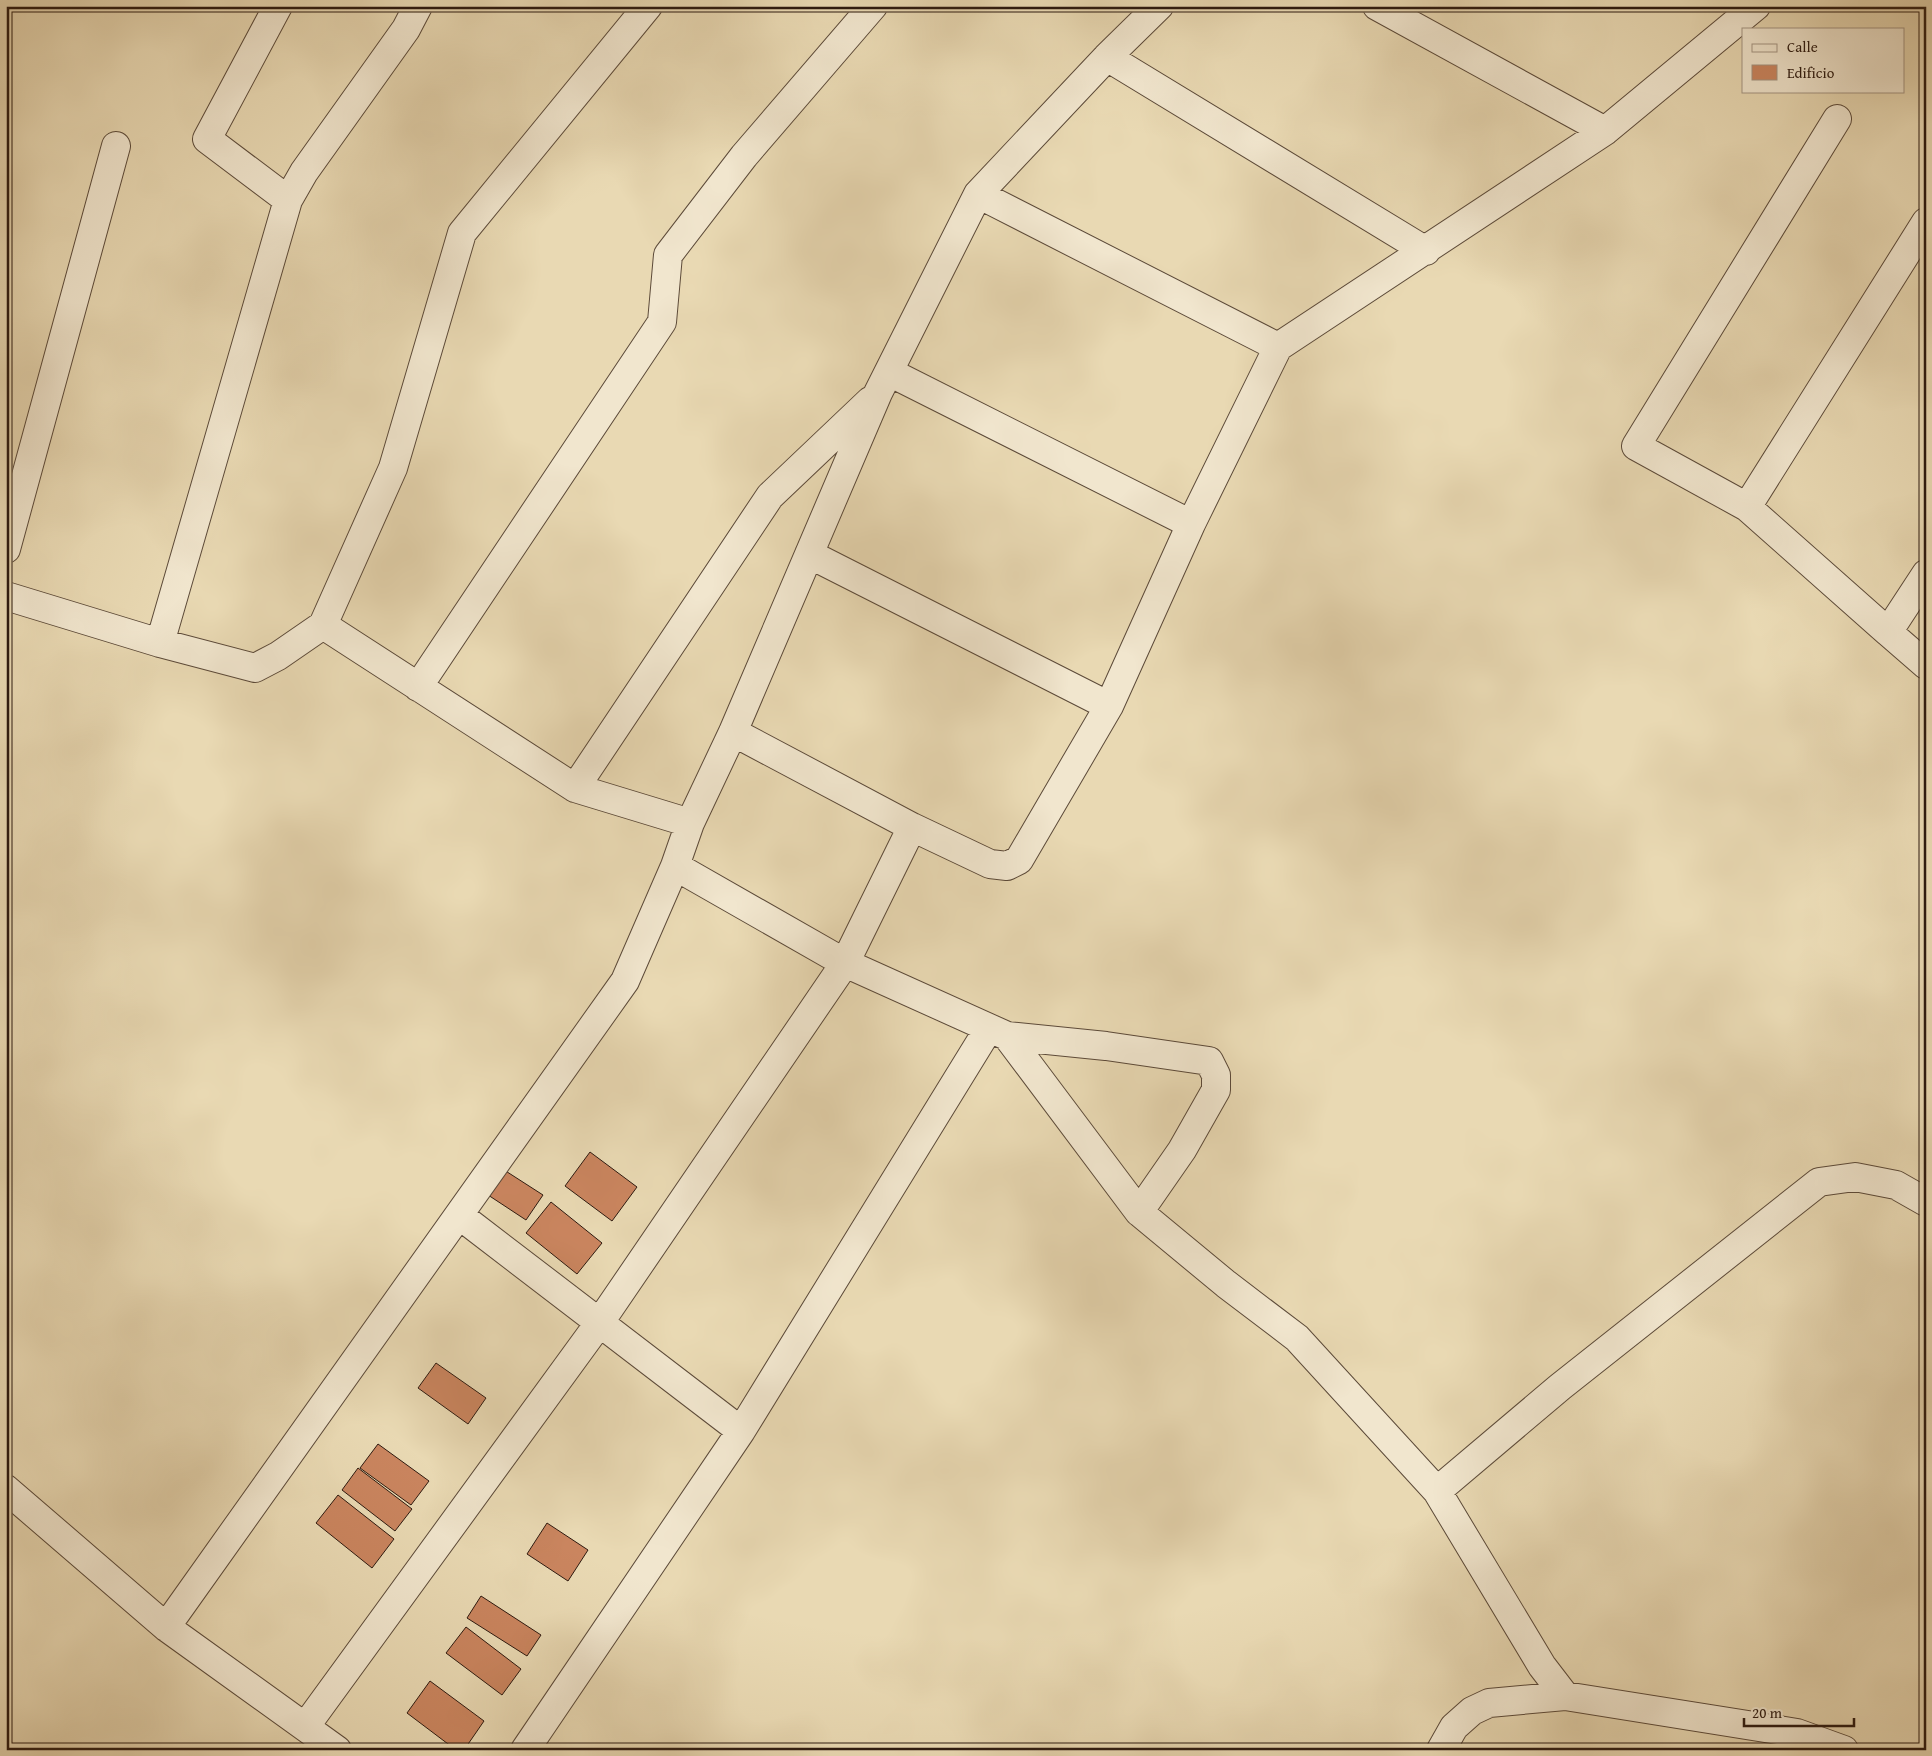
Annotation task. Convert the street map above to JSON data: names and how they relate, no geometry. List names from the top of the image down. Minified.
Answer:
{"legend":["Calle","Edificio"],"scale_bar":"20 m"}
